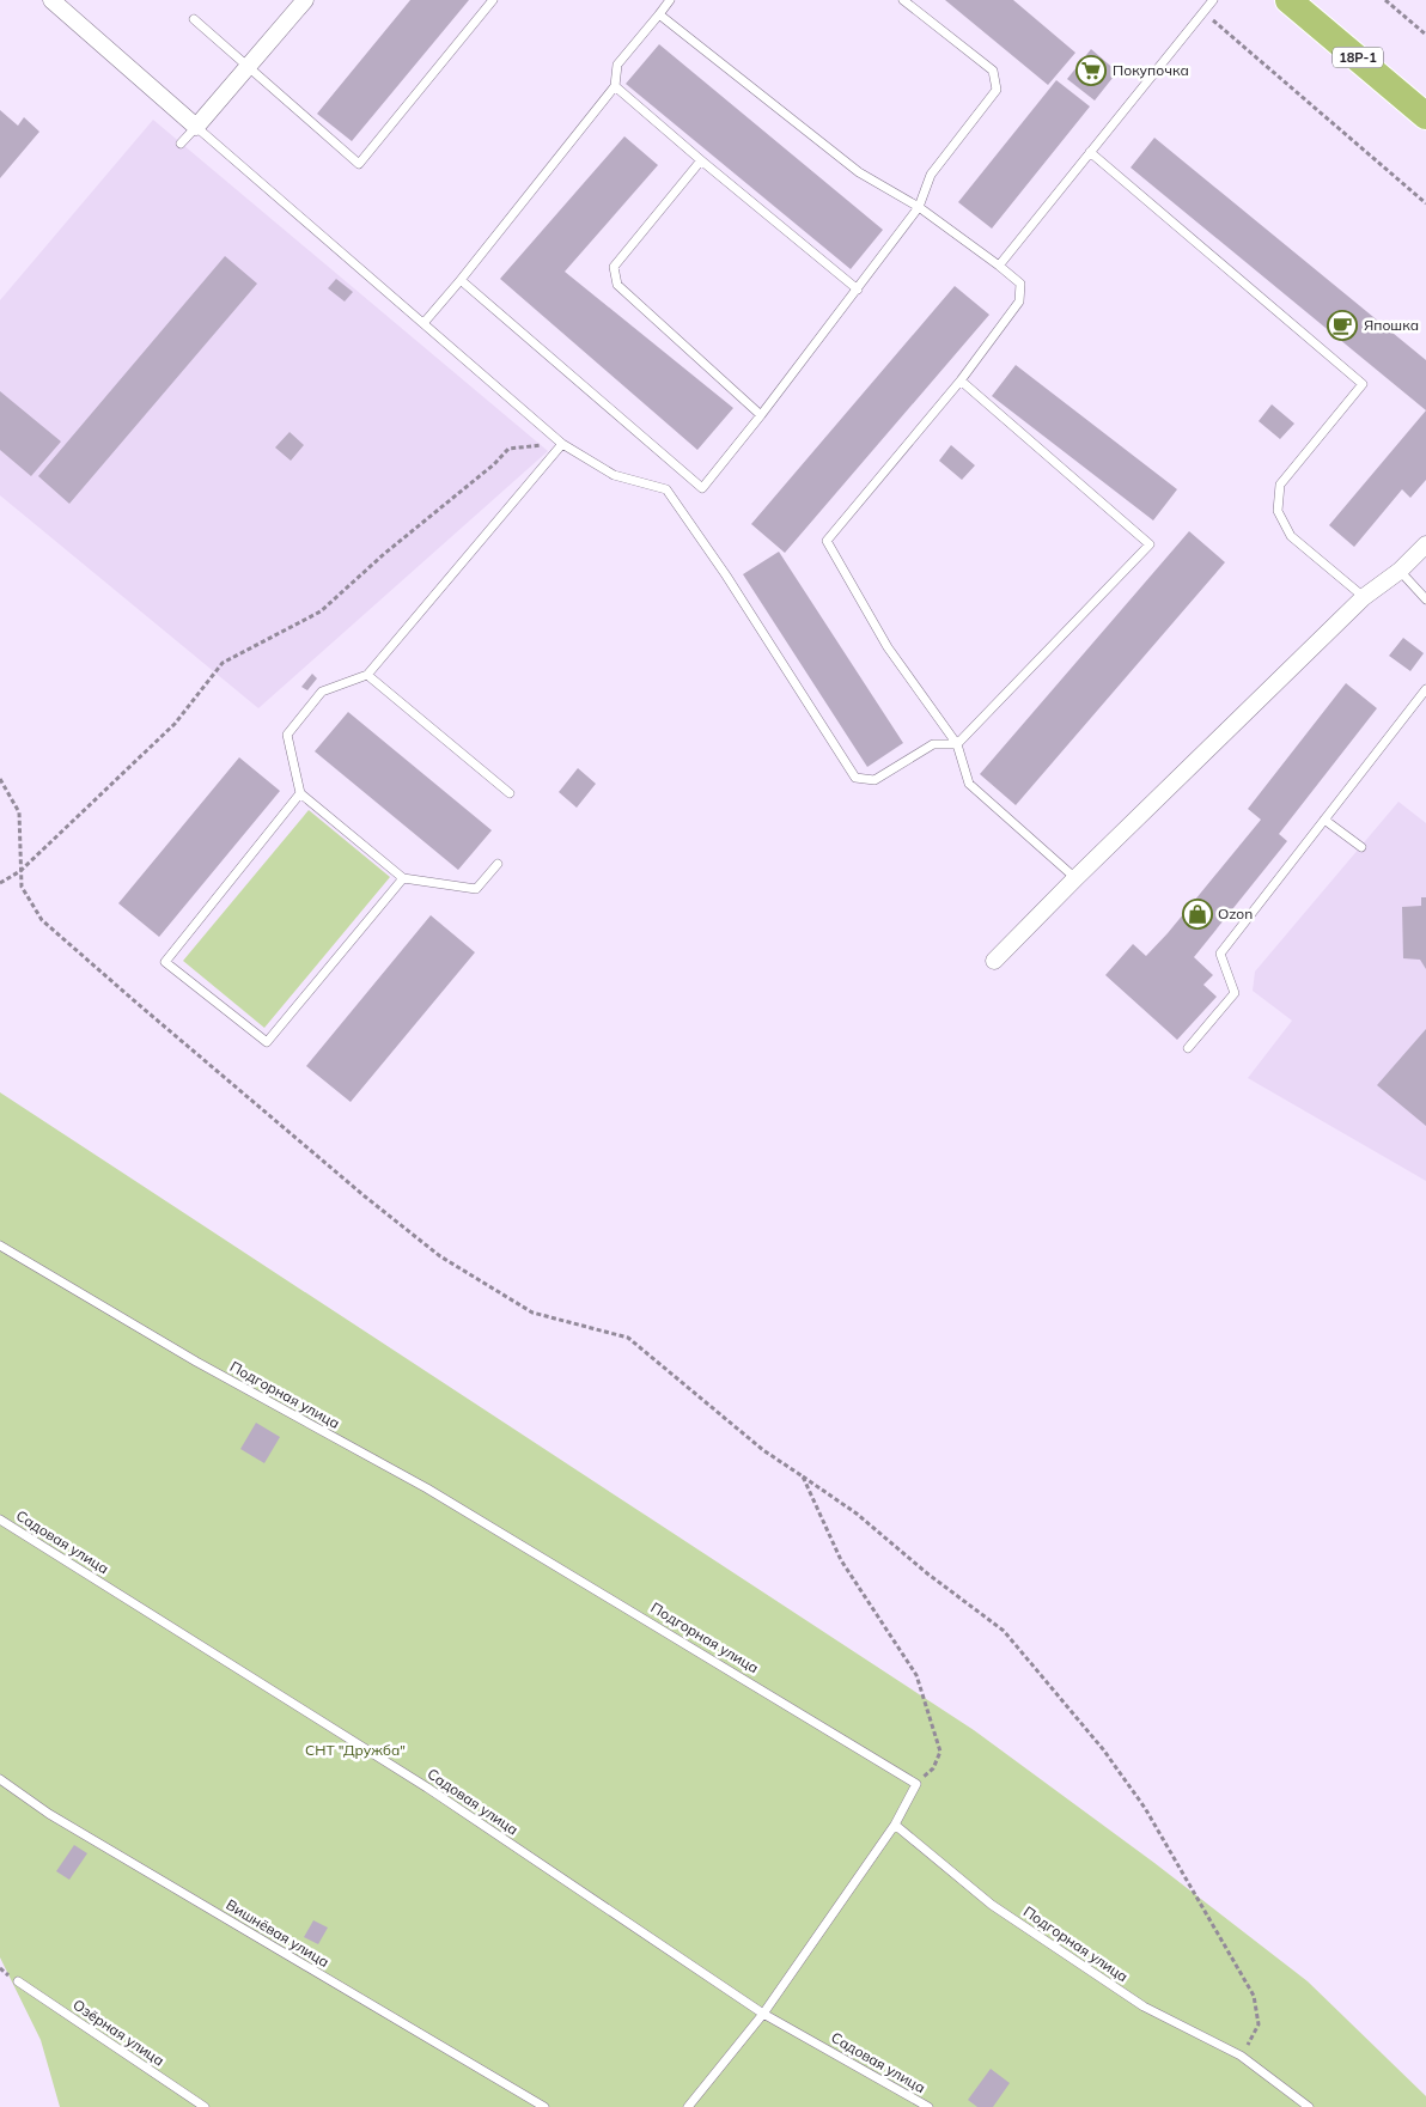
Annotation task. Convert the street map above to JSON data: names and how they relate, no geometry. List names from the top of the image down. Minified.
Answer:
{"streets":{"main road":["18Р-1"],"lane":["Подгорная улица","Садовая улица","Вишнёвая улица","Озёрная улица"]},"parks":["СНТ \"Дружба\""],"places":{"supermarket":["Покупочка"],"cafe":["Япошка"],"shop":["Ozon"]}}
